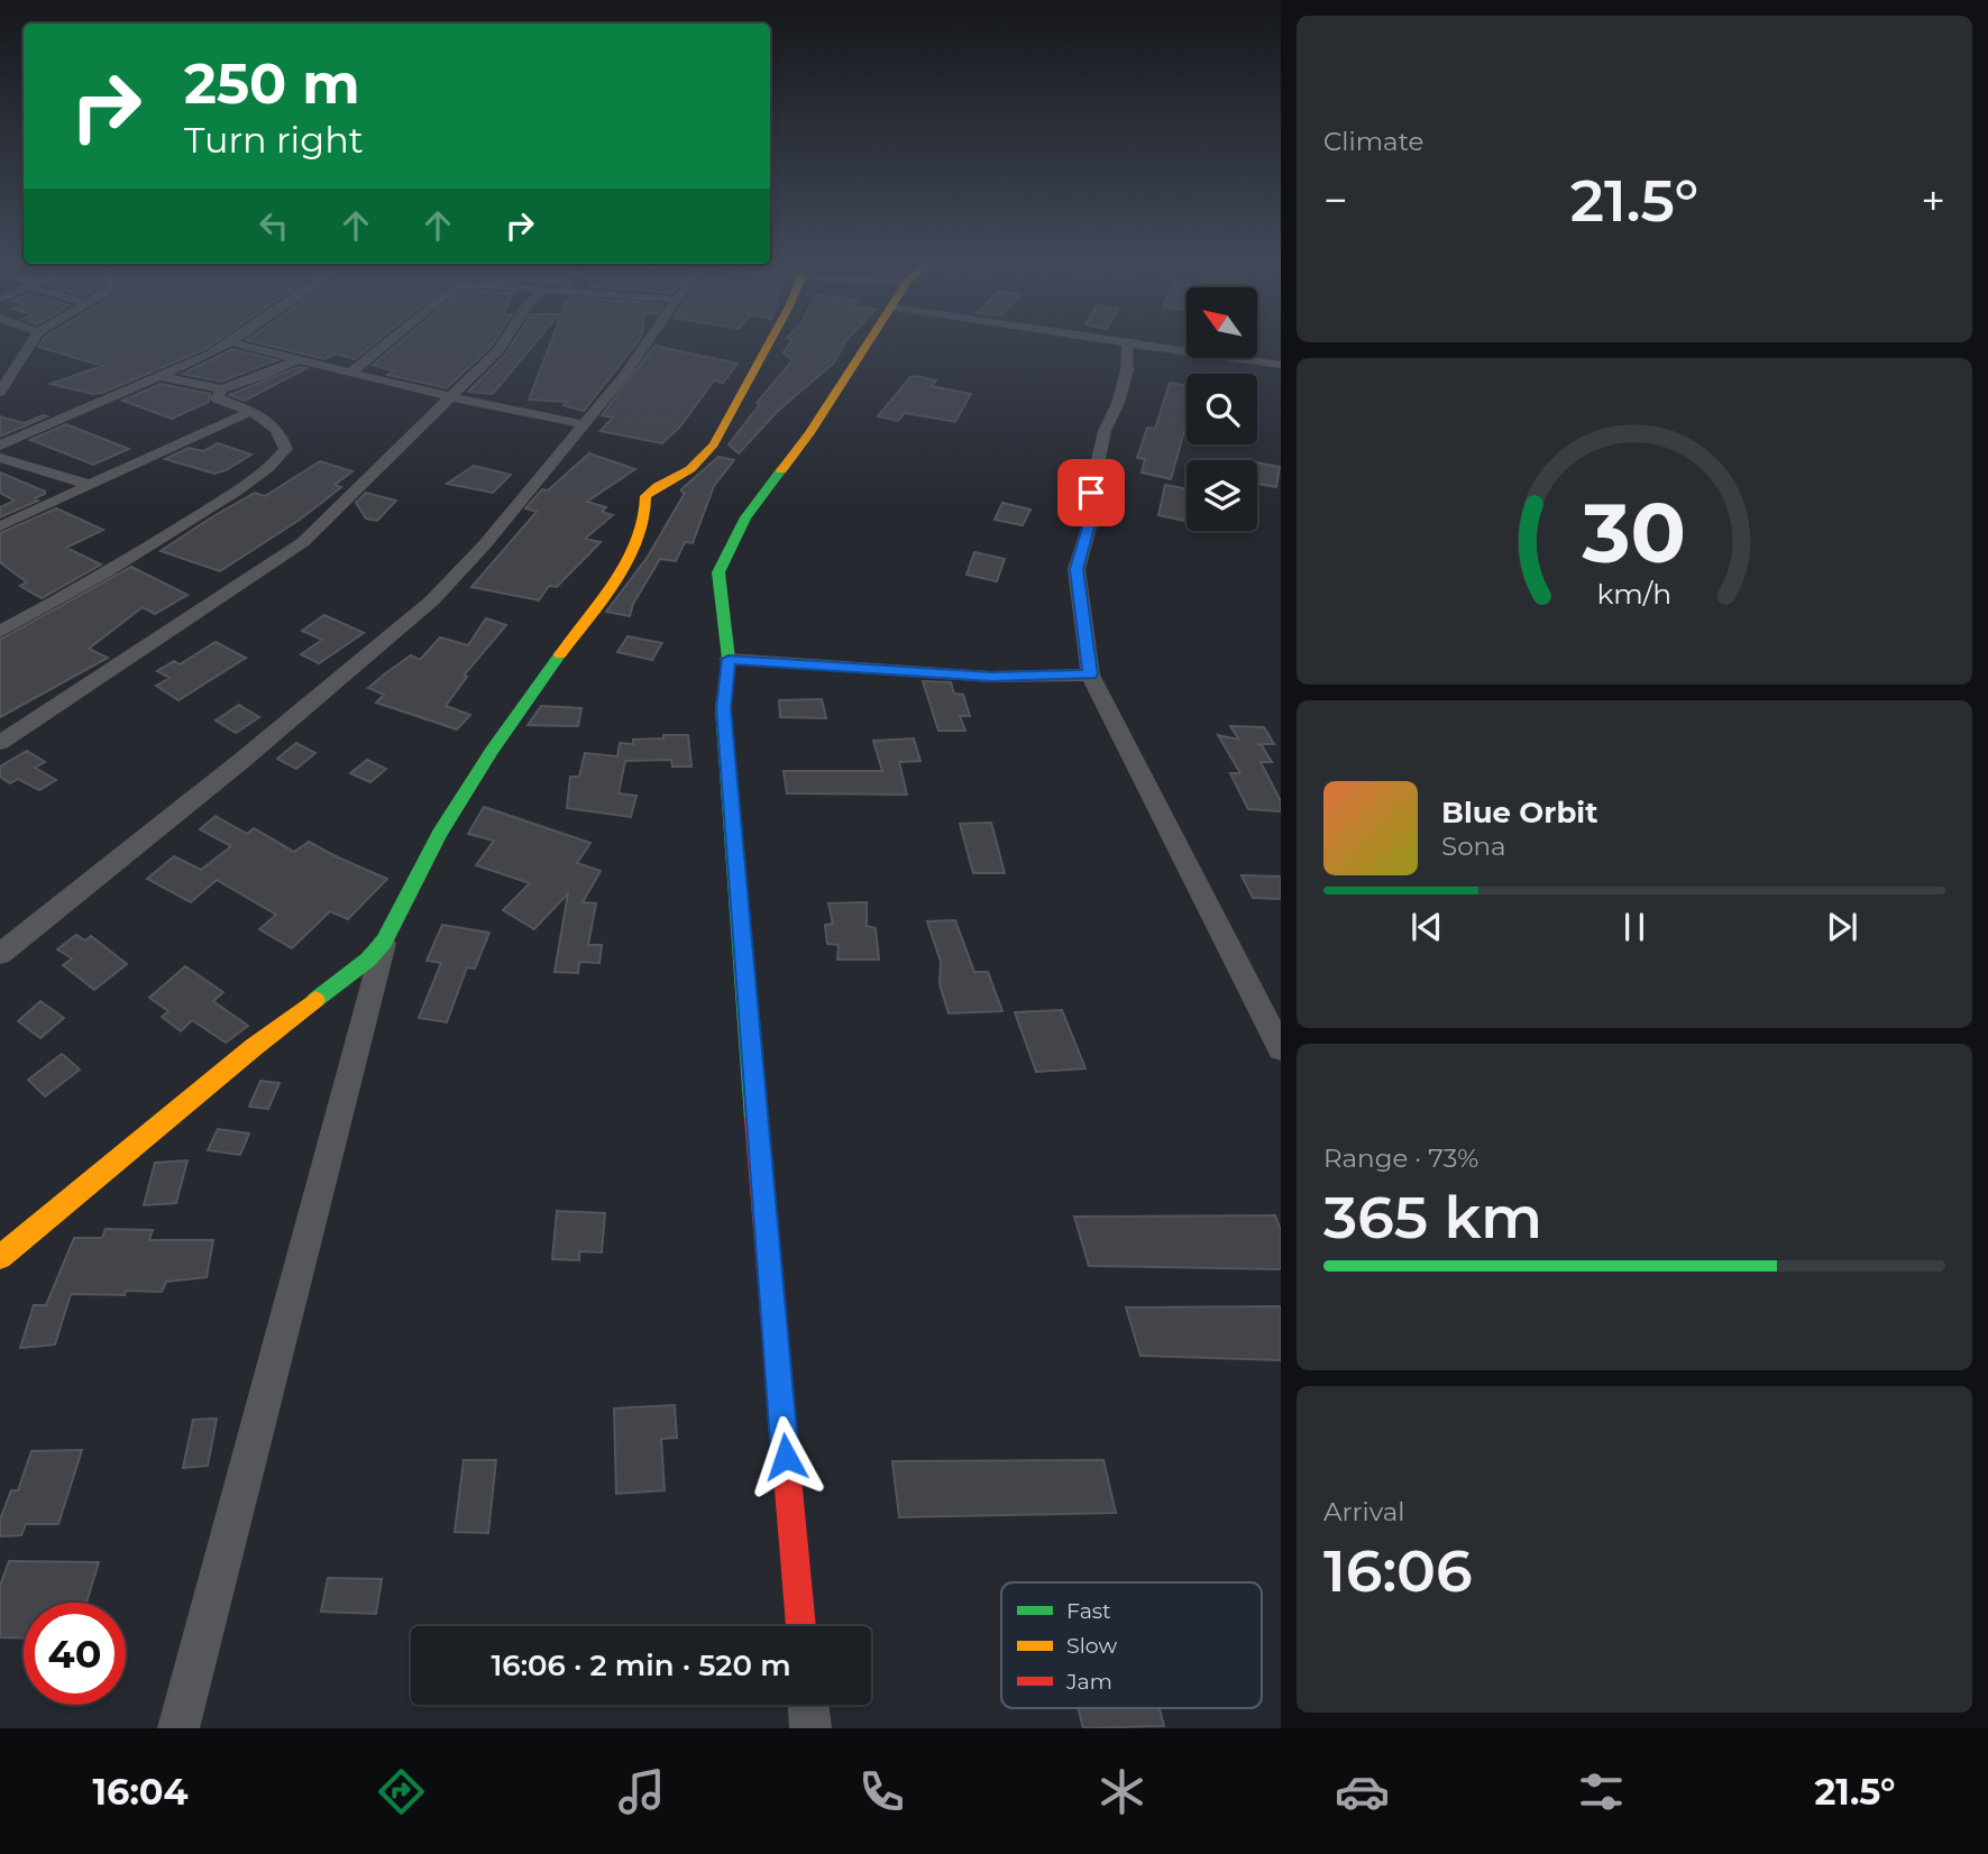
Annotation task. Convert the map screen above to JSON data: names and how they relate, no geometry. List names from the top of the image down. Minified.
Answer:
{"legend":["Fast","Slow","Jam"],"north":"top left","page":{"tile":["Climate",["Range · 73%","365 km"],["Arrival","16:06"]],"turn":["250 m","Turn right"],"heat":["−","21.5°","+"],"song":["Blue Orbit","Sona"],"limit":"40","trip":"16:06 · 2 min · 520 m","tabs":["16:04","21.5°"],"gauge":["30","km/h"]}}
